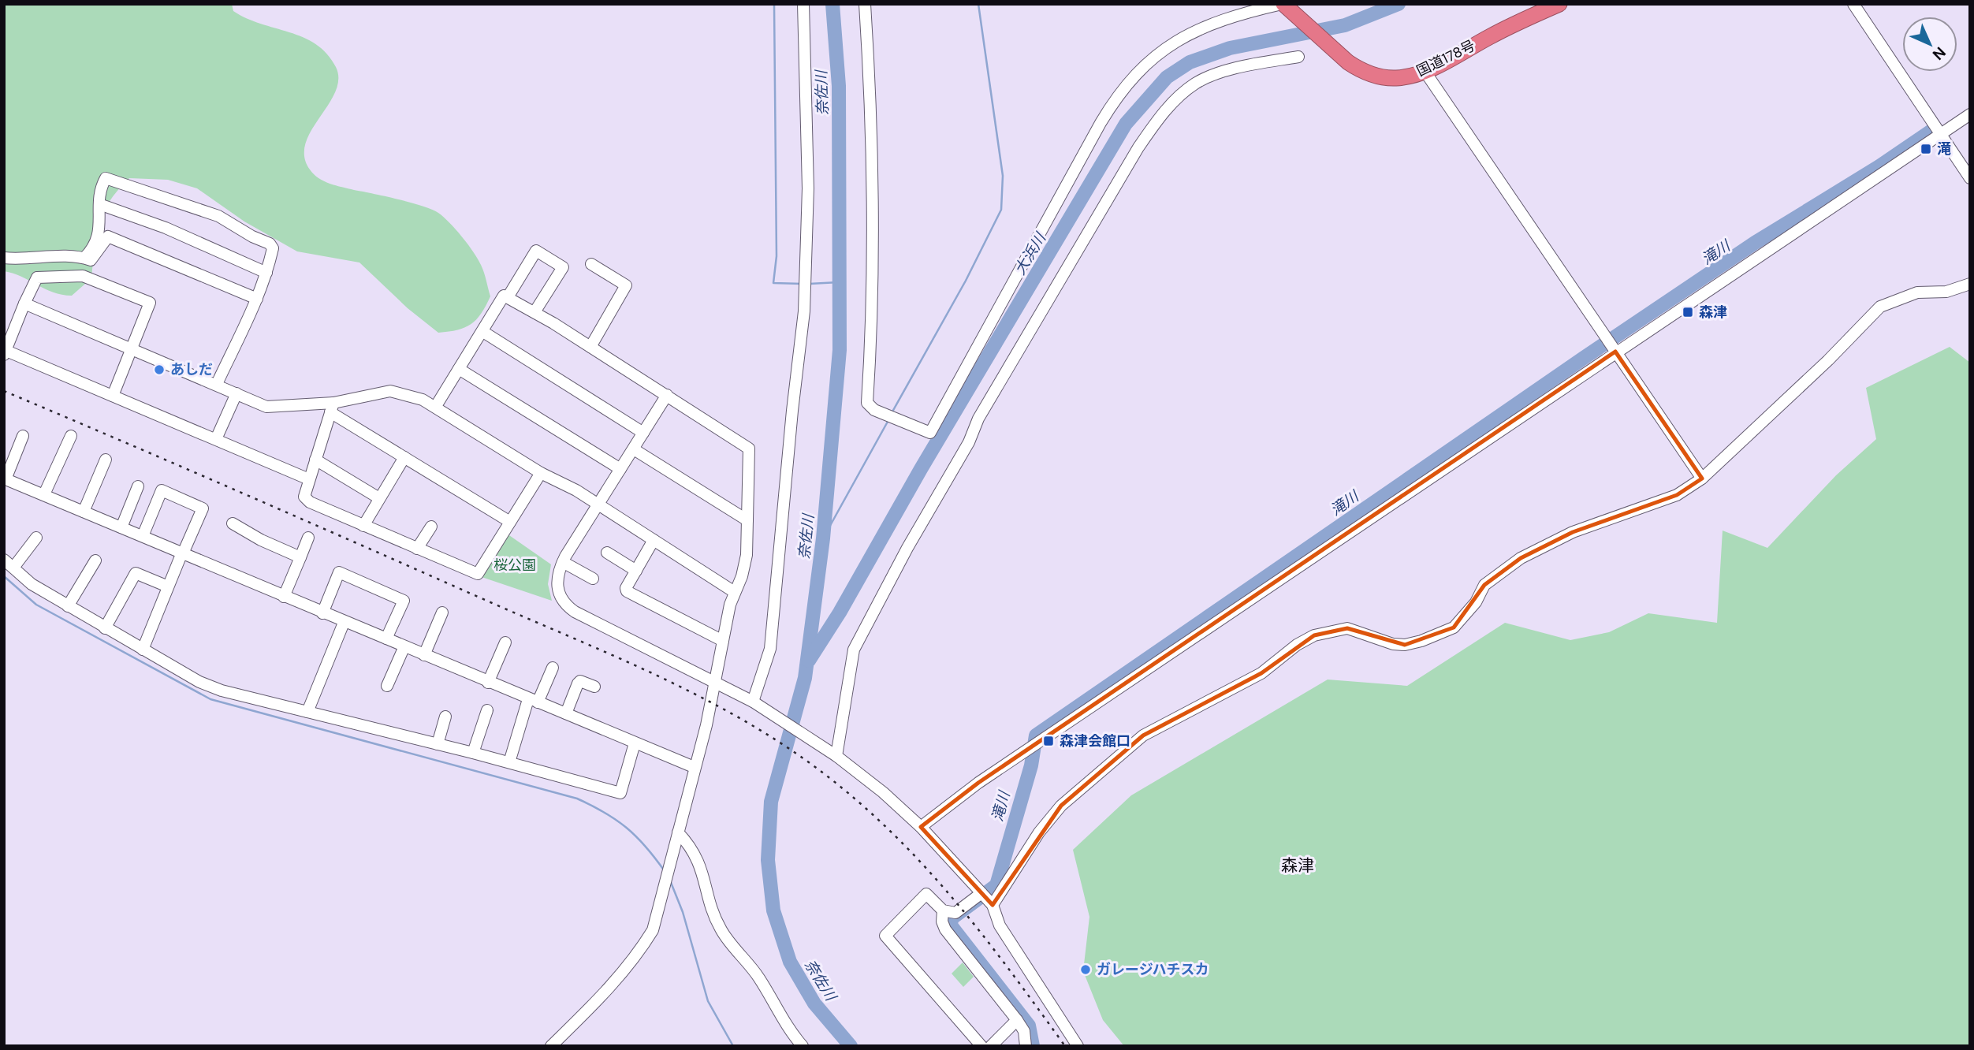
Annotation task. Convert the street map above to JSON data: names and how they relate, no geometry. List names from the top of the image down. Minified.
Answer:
{"streets":{"highway":["国道178号"]},"districts":["森津"],"water":["奈佐川","滝川","大浜川"],"parks":["桜公園"],"places":{"transit":["滝","森津","森津会館口"],"other":["あしだ","ガレージハチスカ"]},"north":"bottom right"}
